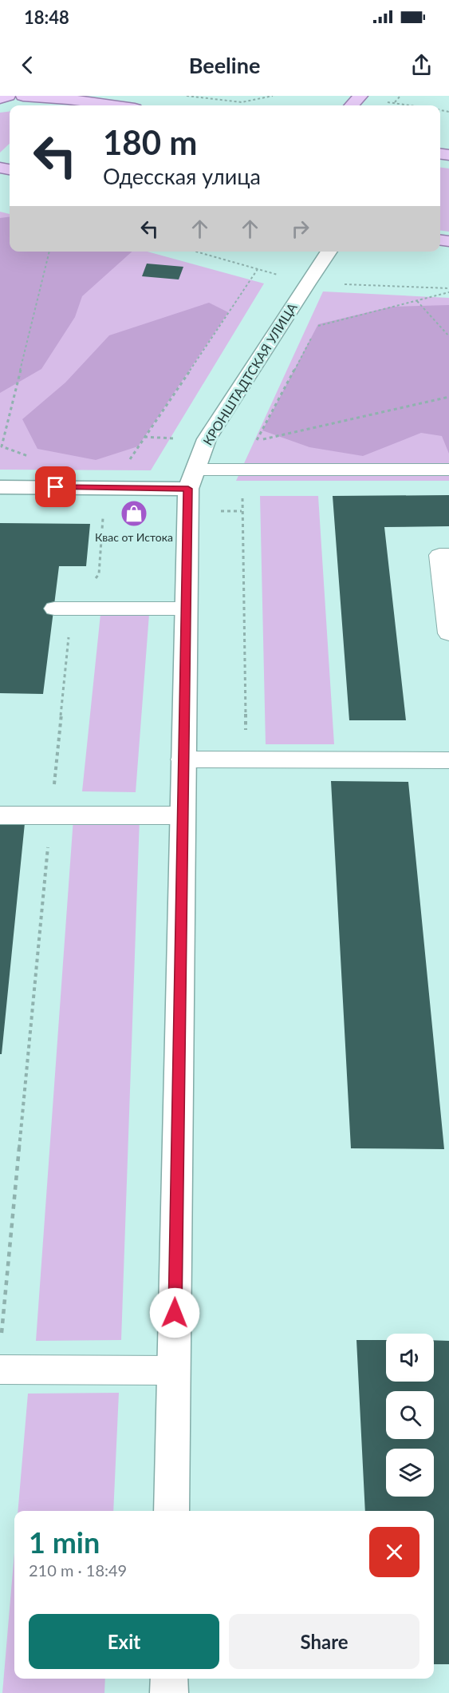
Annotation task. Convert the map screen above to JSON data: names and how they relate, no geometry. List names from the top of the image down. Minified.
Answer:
{"streets":{"street":["КРОНШТАДТСКАЯ УЛИЦА"]},"places":{"shop":["Квас от Истока"]},"page":{"status":"18:48","header":"Beeline","turn":["180 m","Одесская улица"],"heading":["1 min","210 m · 18:49"],"buttons":["Exit","Share"]}}
